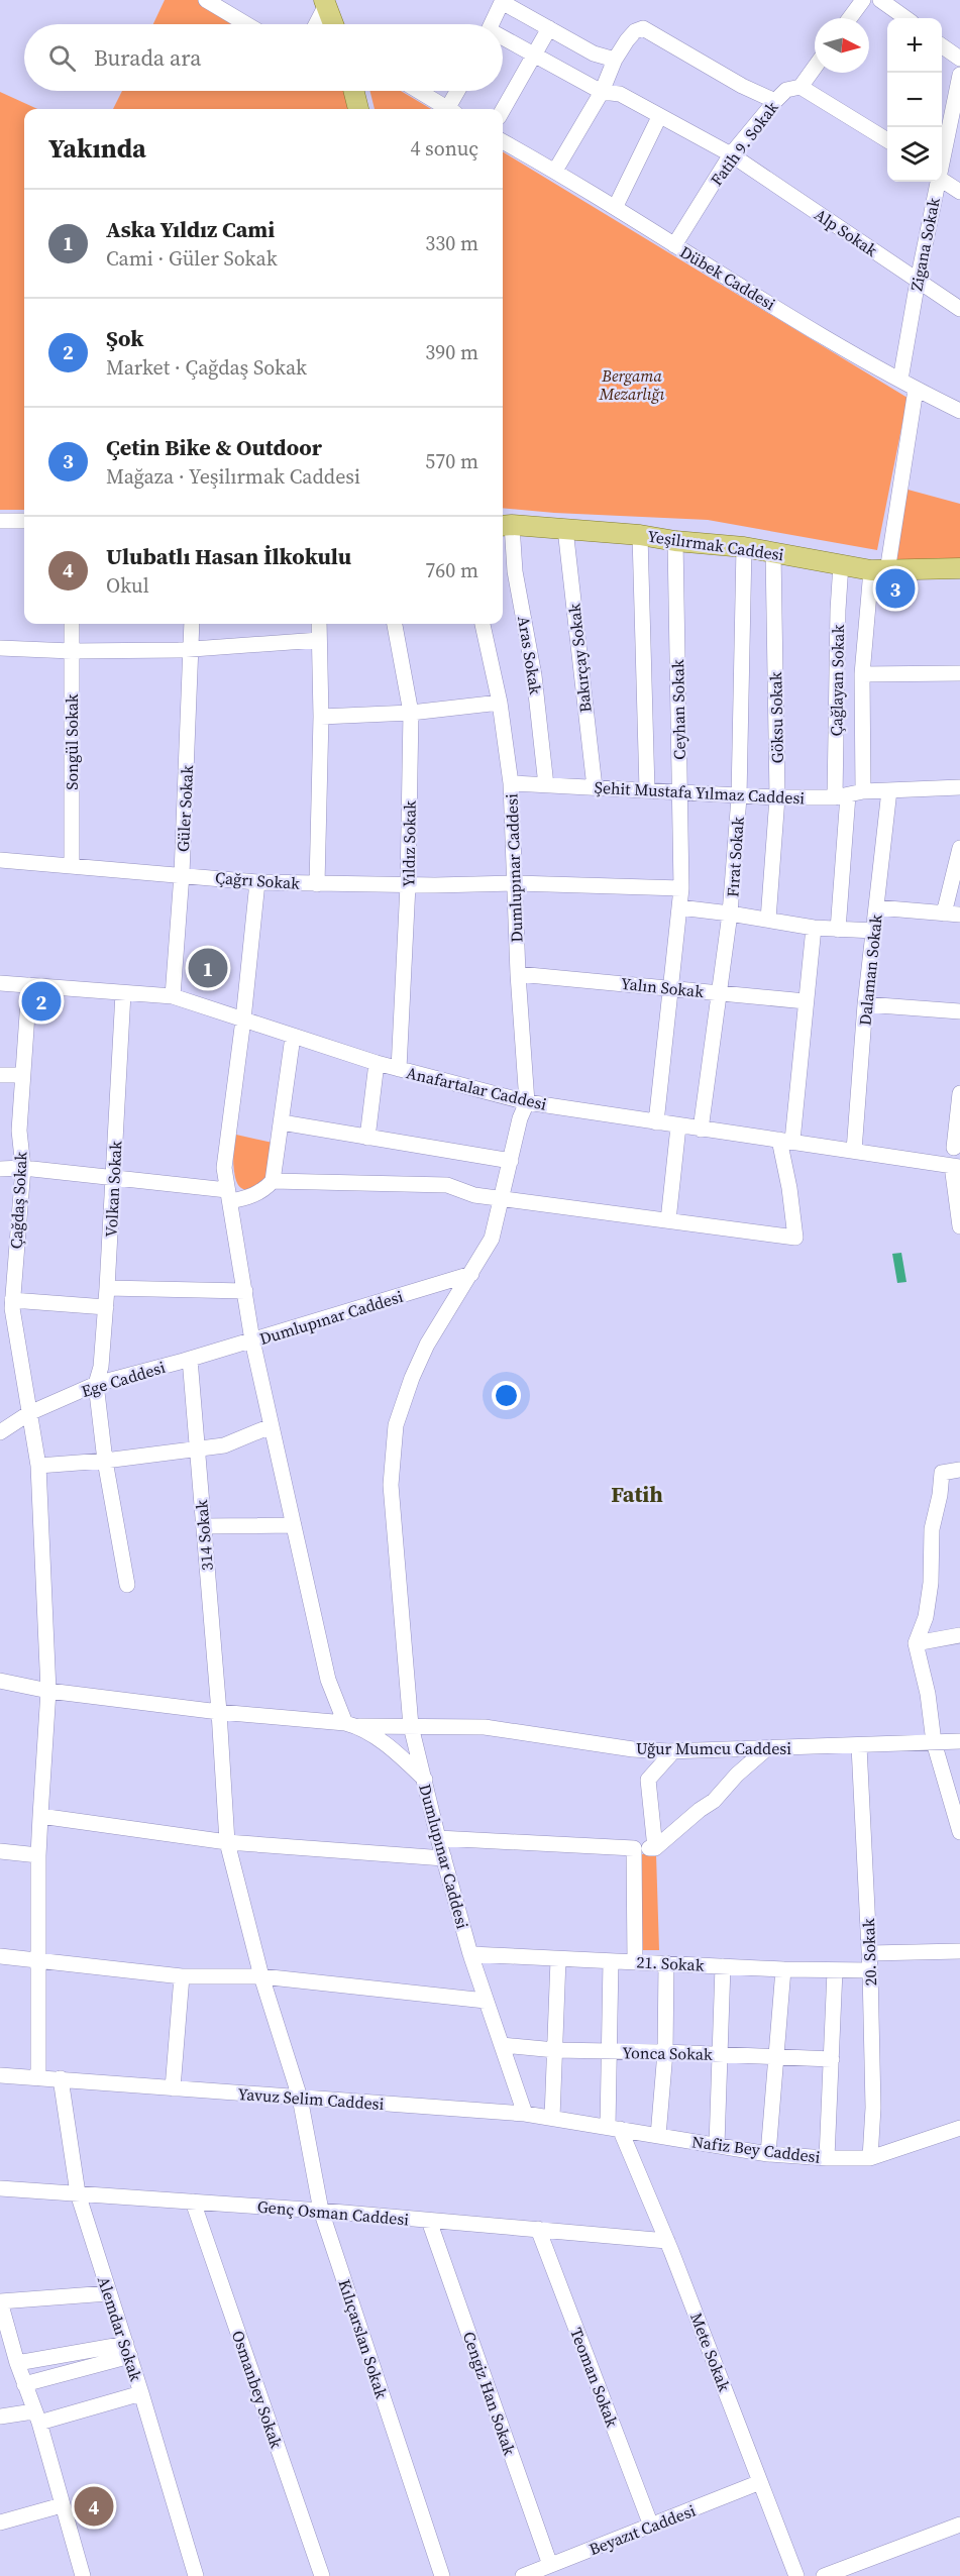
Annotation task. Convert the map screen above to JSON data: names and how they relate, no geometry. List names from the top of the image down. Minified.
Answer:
{"streets":{"main road":["Yeşilırmak Caddesi"],"street":["Fatih 9. Sokak","Alp Sokak","Zigana Sokak","Dübek Caddesi","Aras Sokak","Bakırçay Sokak","Çağlayan Sokak","Ceyhan Sokak","Göksu Sokak","Songül Sokak","Şehit Mustafa Yılmaz Caddesi","Güler Sokak","Yıldız Sokak","Fırat Sokak","Dumlupınar Caddesi","Çağrı Sokak","Dalaman Sokak","Yalın Sokak","Anafartalar Caddesi","Volkan Sokak","Çağdaş Sokak","Ege Caddesi","314 Sokak","Uğur Mumcu Caddesi","20. Sokak","21. Sokak","Yonca Sokak","Yavuz Selim Caddesi","Nafiz Bey Caddesi","Genç Osman Caddesi","Alemdar Sokak","Kılıçarslan Sokak","Mete Sokak","Teoman Sokak","Osmanbey Sokak","Cengiz Han Sokak","Beyazıt Caddesi"]},"crossings":[["Fatih 9. Sokak","Alp Sokak"],["Fatih 9. Sokak","Dübek Caddesi"],["Alp Sokak","Zigana Sokak"],["Zigana Sokak","Dübek Caddesi"],["Yeşilırmak Caddesi","Aras Sokak"],["Yeşilırmak Caddesi","Bakırçay Sokak"],["Yeşilırmak Caddesi","Çağlayan Sokak"],["Yeşilırmak Caddesi","Ceyhan Sokak"],["Yeşilırmak Caddesi","Göksu Sokak"],["Yeşilırmak Caddesi","Fırat Sokak"],["Aras Sokak","Şehit Mustafa Yılmaz Caddesi"],["Bakırçay Sokak","Şehit Mustafa Yılmaz Caddesi"],["Çağlayan Sokak","Şehit Mustafa Yılmaz Caddesi"],["Ceyhan Sokak","Şehit Mustafa Yılmaz Caddesi"],["Ceyhan Sokak","Çağrı Sokak"],["Ceyhan Sokak","Yalın Sokak"],["Ceyhan Sokak","Anafartalar Caddesi"],["Göksu Sokak","Şehit Mustafa Yılmaz Caddesi"],["Songül Sokak","Çağrı Sokak"],["Şehit Mustafa Yılmaz Caddesi","Fırat Sokak"],["Şehit Mustafa Yılmaz Caddesi","Dumlupınar Caddesi"],["Şehit Mustafa Yılmaz Caddesi","Dalaman Sokak"],["Güler Sokak","Çağrı Sokak"],["Güler Sokak","Anafartalar Caddesi"],["Yıldız Sokak","Çağrı Sokak"],["Yıldız Sokak","Anafartalar Caddesi"],["Fırat Sokak","Yalın Sokak"],["Fırat Sokak","Anafartalar Caddesi"],["Dumlupınar Caddesi","Çağrı Sokak"],["Dumlupınar Caddesi","Yalın Sokak"],["Dumlupınar Caddesi","Anafartalar Caddesi"],["Dumlupınar Caddesi","Ege Caddesi"],["Dumlupınar Caddesi","Uğur Mumcu Caddesi"],["Dumlupınar Caddesi","21. Sokak"],["Dumlupınar Caddesi","Yonca Sokak"],["Dumlupınar Caddesi","Yavuz Selim Caddesi"],["Dalaman Sokak","Anafartalar Caddesi"],["Anafartalar Caddesi","Volkan Sokak"],["Anafartalar Caddesi","Çağdaş Sokak"],["Volkan Sokak","Ege Caddesi"],["Çağdaş Sokak","Ege Caddesi"],["Çağdaş Sokak","Uğur Mumcu Caddesi"],["Çağdaş Sokak","Yavuz Selim Caddesi"],["Ege Caddesi","314 Sokak"],["314 Sokak","Uğur Mumcu Caddesi"],["314 Sokak","Kılıçarslan Sokak"],["Uğur Mumcu Caddesi","20. Sokak"],["20. Sokak","21. Sokak"],["20. Sokak","Nafiz Bey Caddesi"],["Yavuz Selim Caddesi","Nafiz Bey Caddesi"],["Yavuz Selim Caddesi","Alemdar Sokak"],["Yavuz Selim Caddesi","Kılıçarslan Sokak"],["Yavuz Selim Caddesi","Mete Sokak"],["Nafiz Bey Caddesi","Mete Sokak"],["Genç Osman Caddesi","Alemdar Sokak"],["Genç Osman Caddesi","Kılıçarslan Sokak"],["Genç Osman Caddesi","Mete Sokak"],["Genç Osman Caddesi","Teoman Sokak"],["Genç Osman Caddesi","Osmanbey Sokak"],["Genç Osman Caddesi","Cengiz Han Sokak"],["Mete Sokak","Beyazıt Caddesi"],["Teoman Sokak","Beyazıt Caddesi"],["Cengiz Han Sokak","Beyazıt Caddesi"]],"districts":["Fatih"],"parks":["Bergama Mezarlığı"],"north":"right","page":{"map_buttons":["+","−"],"search":"Burada ara","heading":["Yakında","4 sonuç"],"list":[{"mark":"1","name":"Aska Yıldız Cami","note":"Cami · Güler Sokak","value":"330 m"},{"mark":"2","name":"Şok","note":"Market · Çağdaş Sokak","value":"390 m"},{"mark":"3","name":"Çetin Bike & Outdoor","note":"Mağaza · Yeşilırmak Caddesi","value":"570 m"},{"mark":"4","name":"Ulubatlı Hasan İlkokulu","note":"Okul","value":"760 m"}],"pins":["3","1","2","4"]}}
